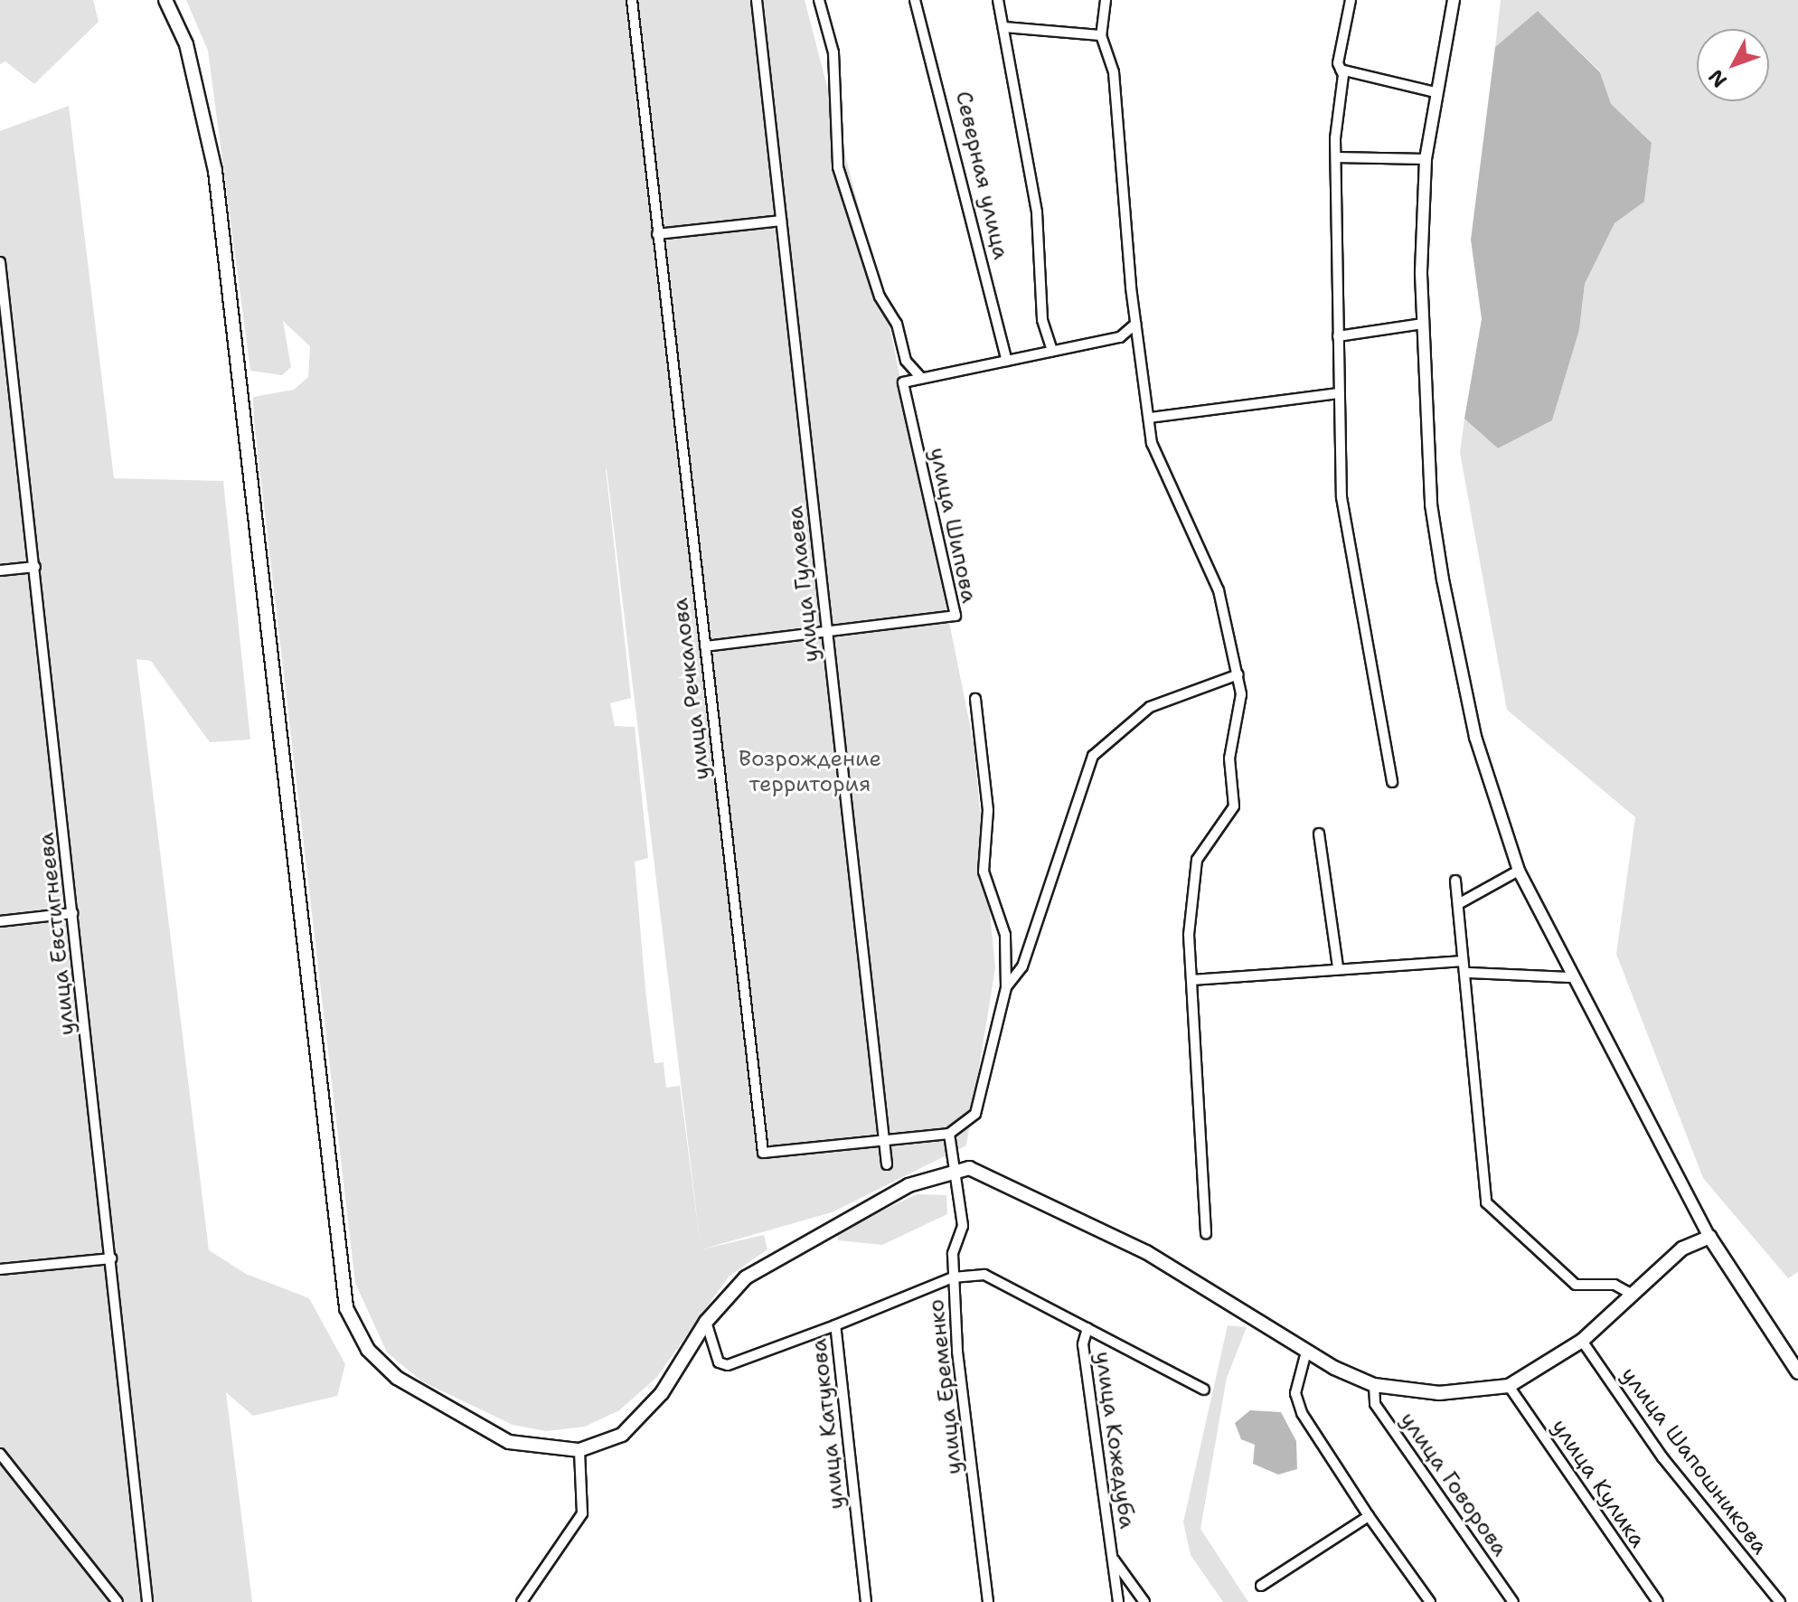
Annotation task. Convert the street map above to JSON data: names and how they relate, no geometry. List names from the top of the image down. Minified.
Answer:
{"streets":{"street":["Северная улица","улица Шипова","улица Гулаева","улица Речкалова","улица Евстигнеева","улица Еременко","улица Катукова","улица Кожедуба","улица Шапошникова","улица Кулика","улица Говорова"]},"crossings":[["улица Шипова","улица Гулаева"],["улица Шипова","улица Речкалова"],["улица Гулаева","улица Речкалова"],["улица Еременко","улица Катукова"],["улица Еременко","улица Кожедуба"],["улица Катукова","улица Кожедуба"]],"parks":["Возрождение территория"],"north":"bottom left"}
